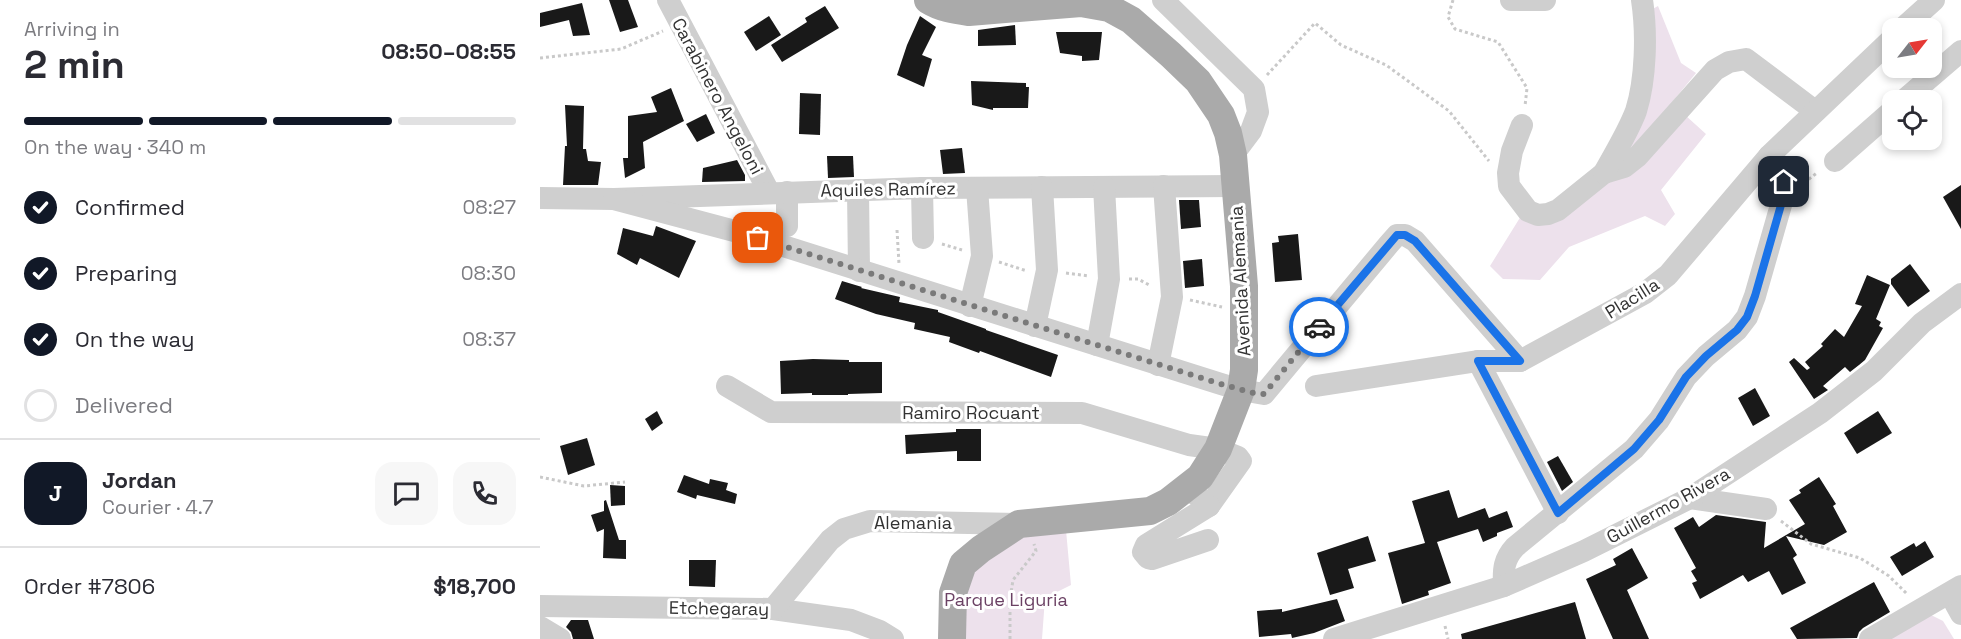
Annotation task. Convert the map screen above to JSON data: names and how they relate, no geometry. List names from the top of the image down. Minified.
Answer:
{"streets":{"main road":["Avenida Alemania"],"street":["Carabinero Angeloni","Aquiles Ramírez","Placilla","Ramiro Rocuant","Guillermo Rivera","Alemania","Etchegaray"]},"crossings":[["Carabinero Angeloni","Aquiles Ramírez"],["Aquiles Ramírez","Avenida Alemania"],["Avenida Alemania","Ramiro Rocuant"],["Avenida Alemania","Alemania"],["Alemania","Etchegaray"]],"parks":["Parque Liguria"],"north":"top right","page":{"heading":["2 min","Arriving in","08:50–08:55"],"panel":["Jordan","Courier · 4.7","Order #7806","$18,700"],"bar":"On the way · 340 m","list":[["Confirmed","08:27"],["Preparing","08:30"],["On the way","08:37"],"Delivered"],"round":"J"}}
